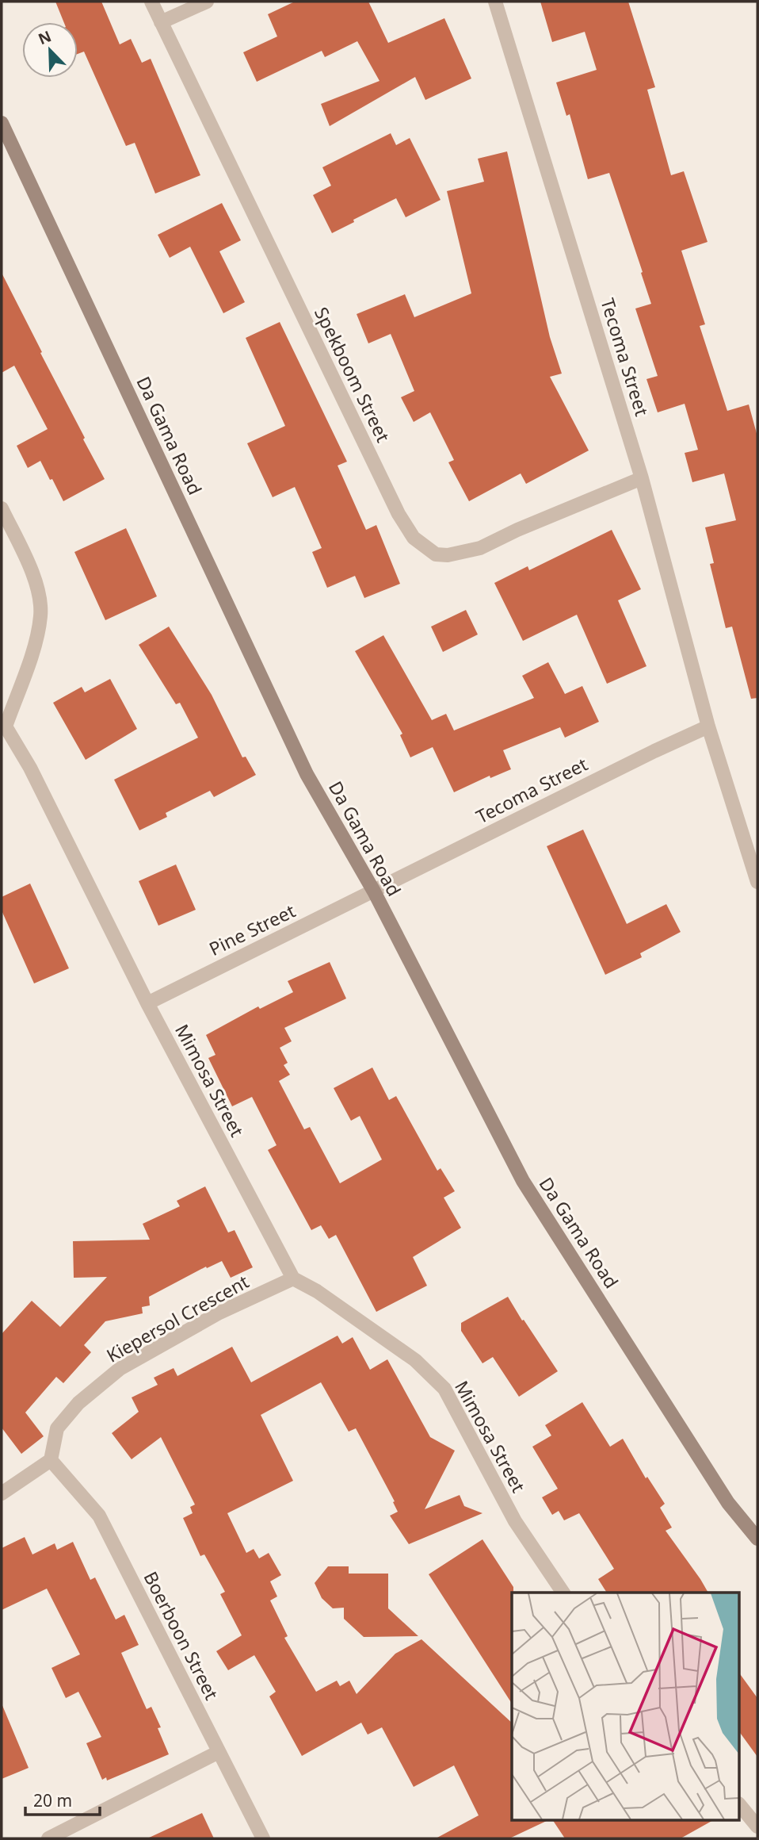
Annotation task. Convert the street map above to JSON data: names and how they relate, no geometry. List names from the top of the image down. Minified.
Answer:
{"streets":{"street":["Tecoma Street","Spekboom Street","Da Gama Road","Pine Street","Mimosa Street","Kiepersol Crescent","Boerboon Street"]},"crossings":[["Tecoma Street","Spekboom Street"],["Tecoma Street","Da Gama Road"],["Tecoma Street","Pine Street"],["Da Gama Road","Pine Street"],["Pine Street","Mimosa Street"],["Mimosa Street","Kiepersol Crescent"],["Kiepersol Crescent","Boerboon Street"]],"scale_bar":"20 m","north":"top left"}
